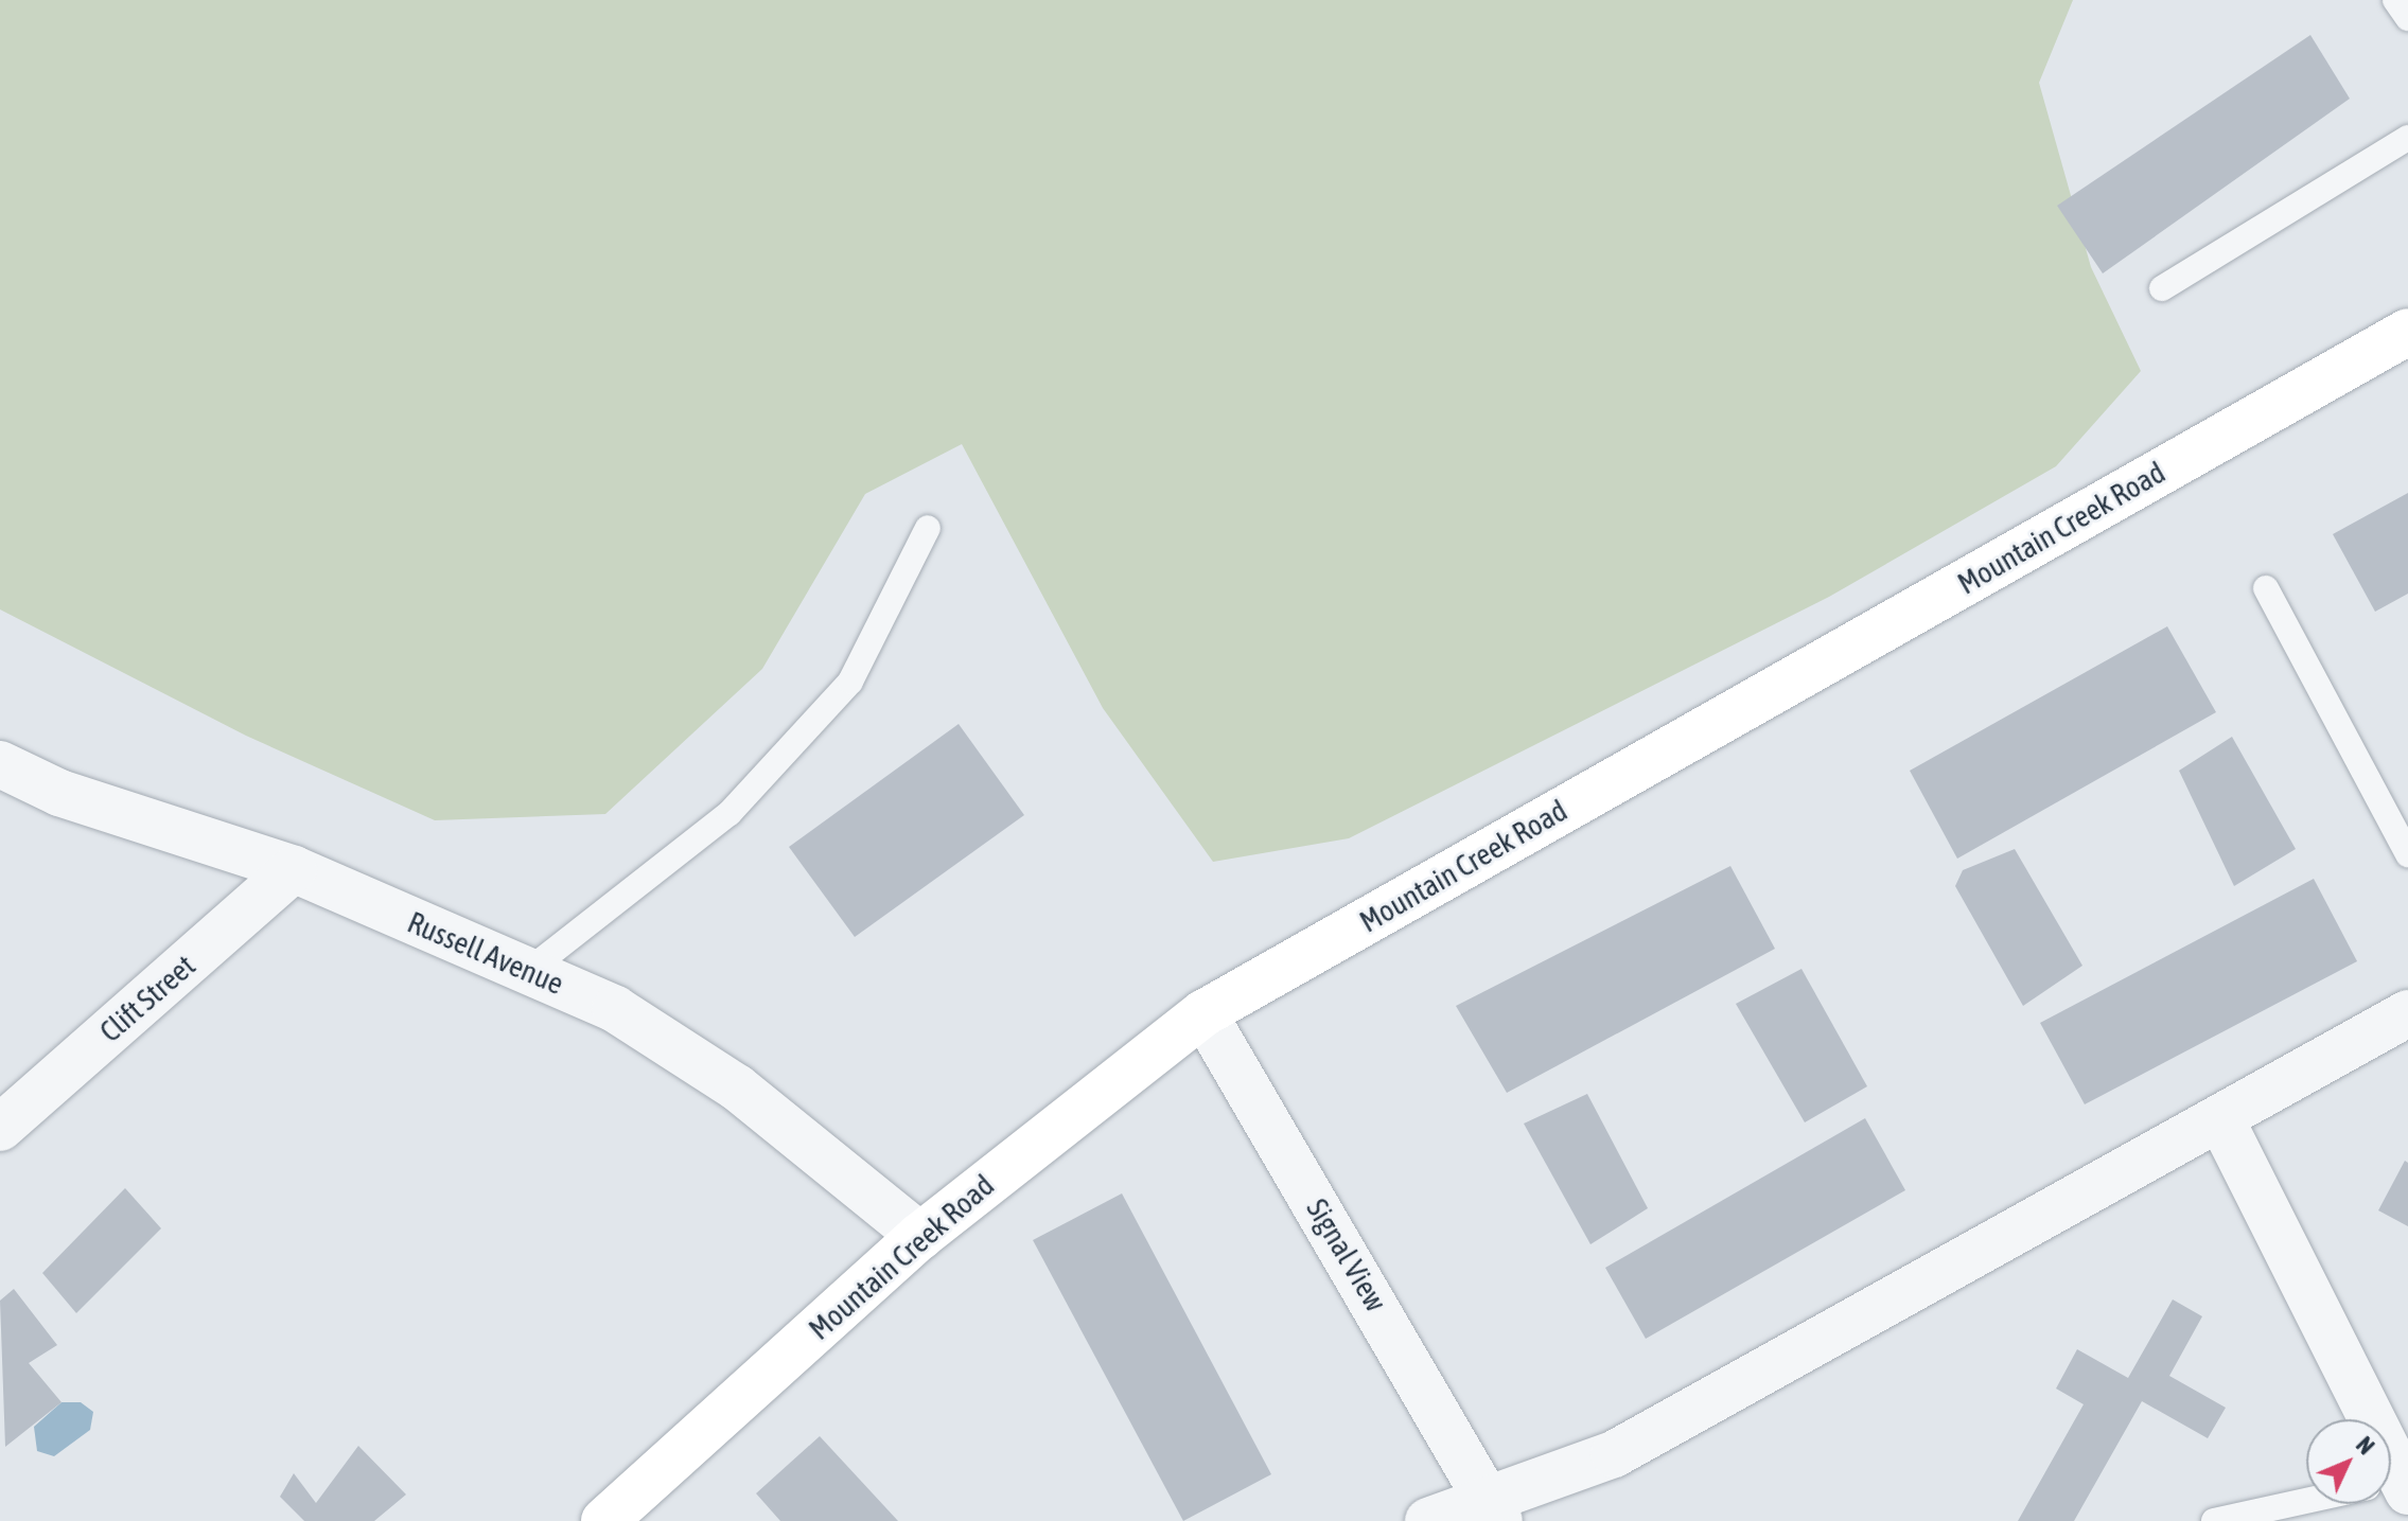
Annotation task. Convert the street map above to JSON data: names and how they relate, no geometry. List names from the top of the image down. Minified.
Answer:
{"streets":{"main road":["Mountain Creek Road"],"street":["Russell Avenue","Clift Street","Signal View"]},"crossings":[["Mountain Creek Road","Russell Avenue"],["Mountain Creek Road","Signal View"],["Russell Avenue","Clift Street"]],"north":"top right"}
